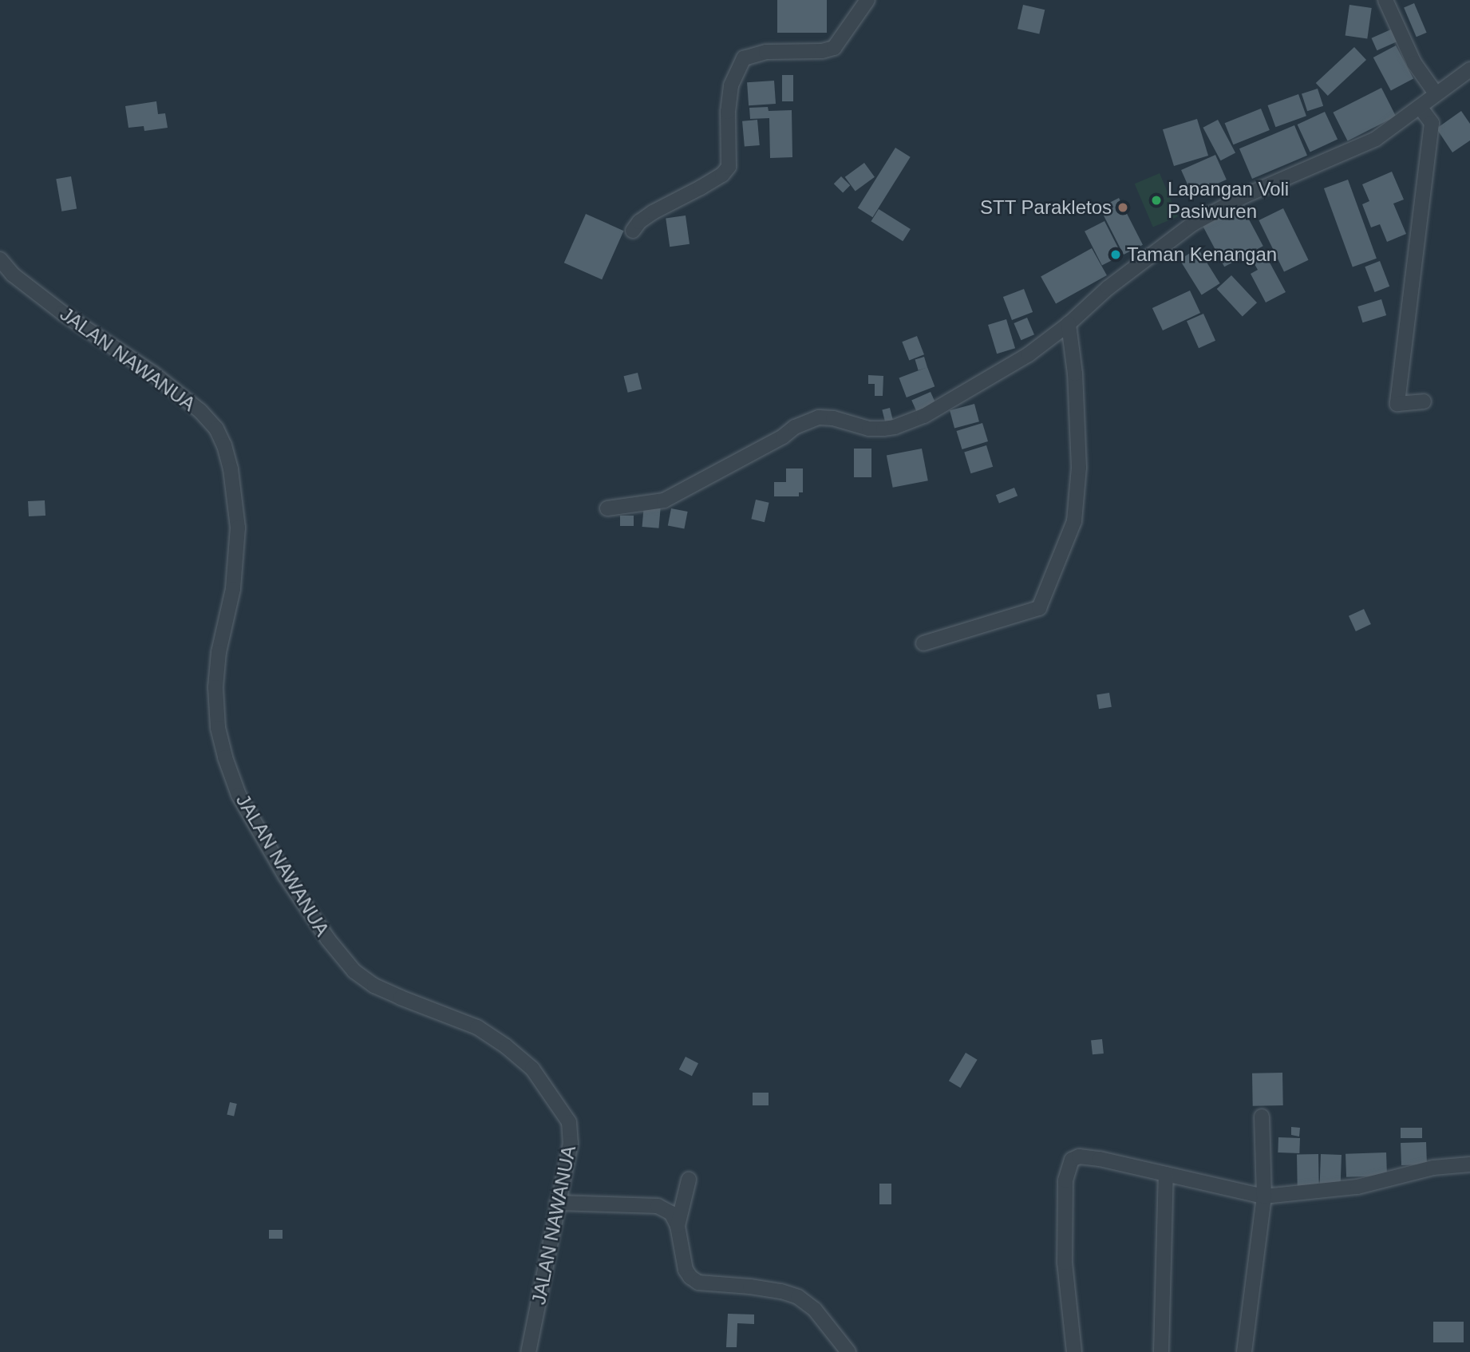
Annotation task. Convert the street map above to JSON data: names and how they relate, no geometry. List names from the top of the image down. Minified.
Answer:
{"streets":{"street":["JALAN NAWANUA"]},"places":["Lapangan Voli Pasiwuren","STT Parakletos","Taman Kenangan"]}
